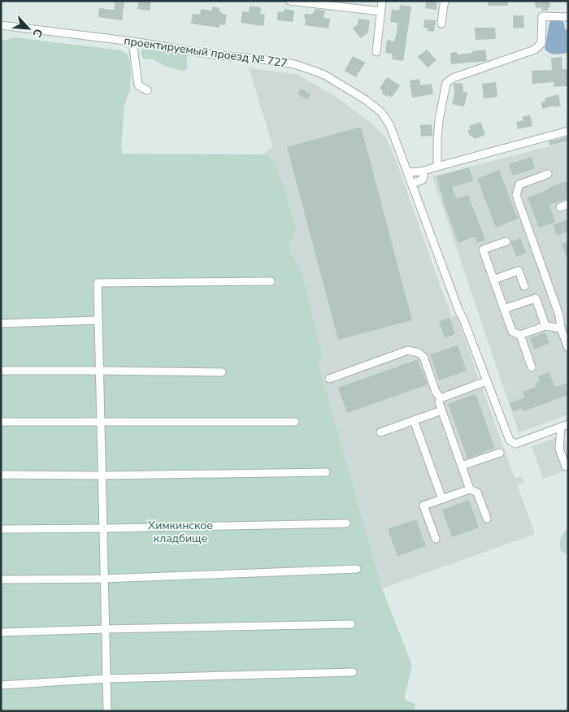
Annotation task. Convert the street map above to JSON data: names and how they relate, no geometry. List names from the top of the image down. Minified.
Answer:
{"streets":{"street":["проектируемый проезд № 727"]},"parks":["Химкинское кладбище"],"north":"bottom right"}
